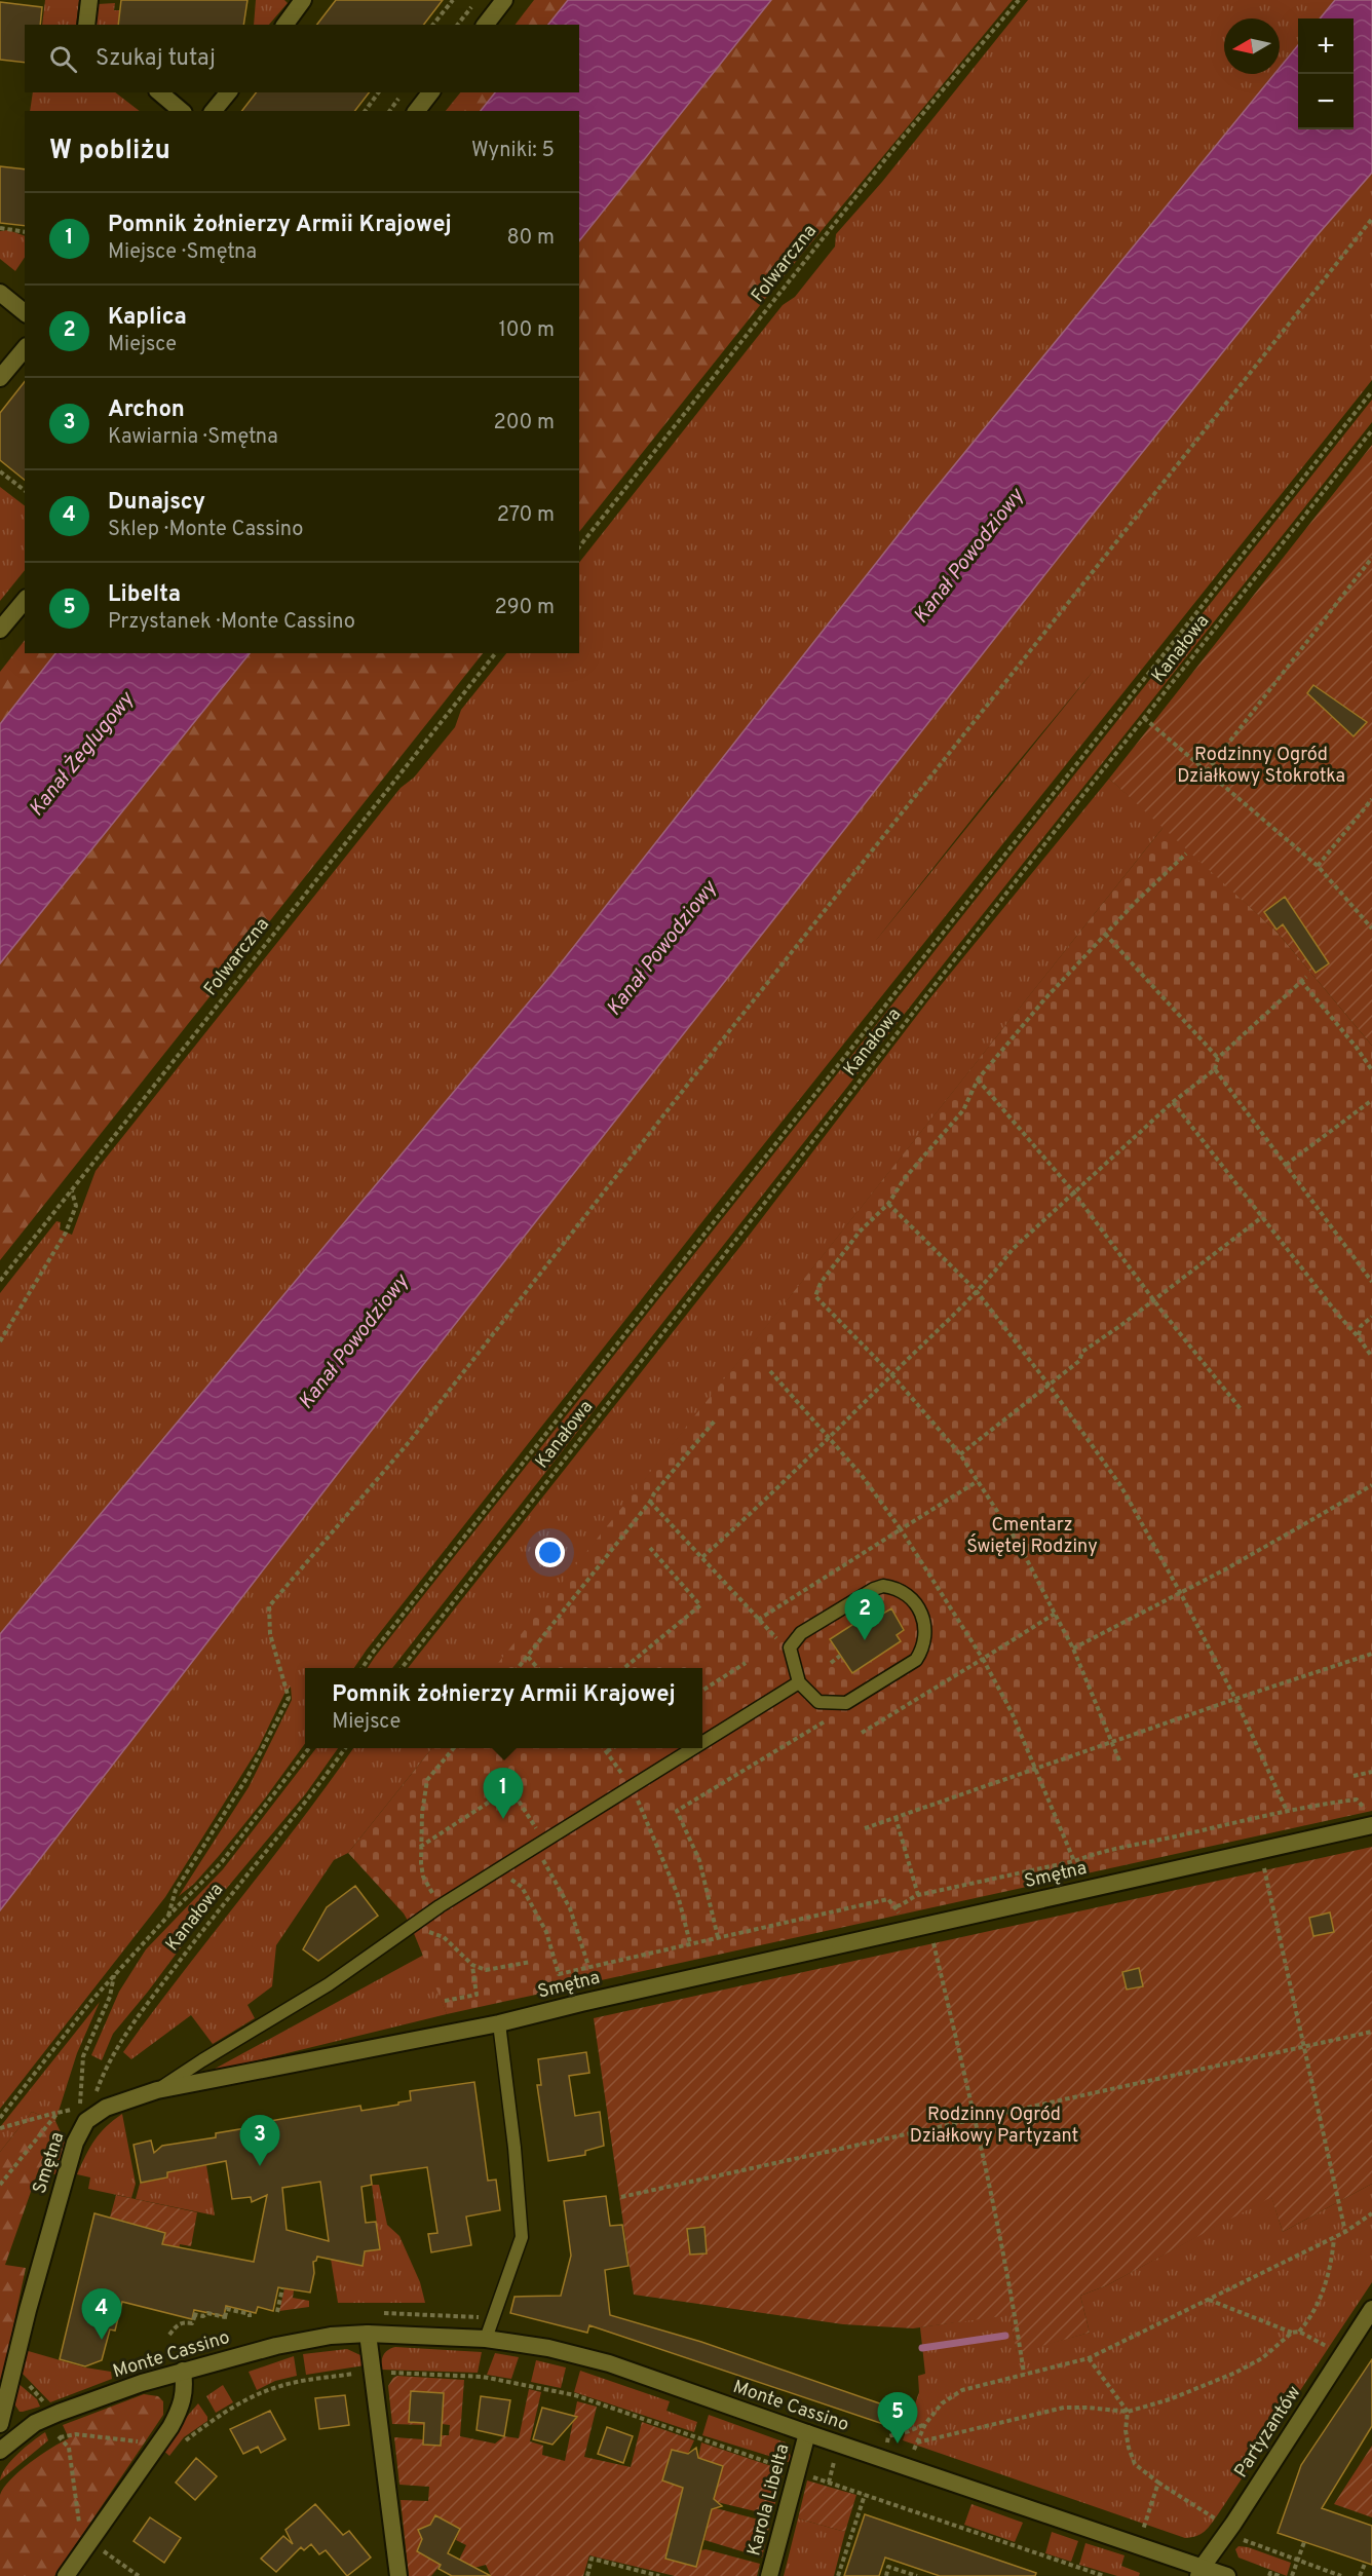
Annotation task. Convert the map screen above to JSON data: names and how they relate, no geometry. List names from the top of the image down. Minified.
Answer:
{"streets":{"street":["Smętna","Monte Cassino","Partyzantów","Karola Libelta"],"path":["Folwarczna","Kanałowa"]},"crossings":[["Kanałowa","Smętna"],["Monte Cassino","Partyzantów"],["Monte Cassino","Karola Libelta"]],"water":["Kanał Powodziowy","Kanał Żeglugowy"],"parks":["Rodzinny Ogród Działkowy Stokrotka","Cmentarz Świętej Rodziny","Rodzinny Ogród Działkowy Partyzant"],"north":"left","page":{"map_buttons":["+","−"],"search":"Szukaj tutaj","heading":["W pobliżu","Wyniki: 5"],"list":[{"mark":"1","name":"Pomnik żołnierzy Armii Krajowej","note":"Miejsce · Smętna","value":"80 m"},{"mark":"2","name":"Kaplica","note":"Miejsce","value":"100 m"},{"mark":"3","name":"Archon","note":"Kawiarnia · Smętna","value":"200 m"},{"mark":"4","name":"Dunajscy","note":"Sklep · Monte Cassino","value":"270 m"},{"mark":"5","name":"Libelta","note":"Przystanek · Monte Cassino","value":"290 m"}],"pins":["2","1","3","4","5"],"popup":["Pomnik żołnierzy Armii Krajowej","Miejsce"]}}
